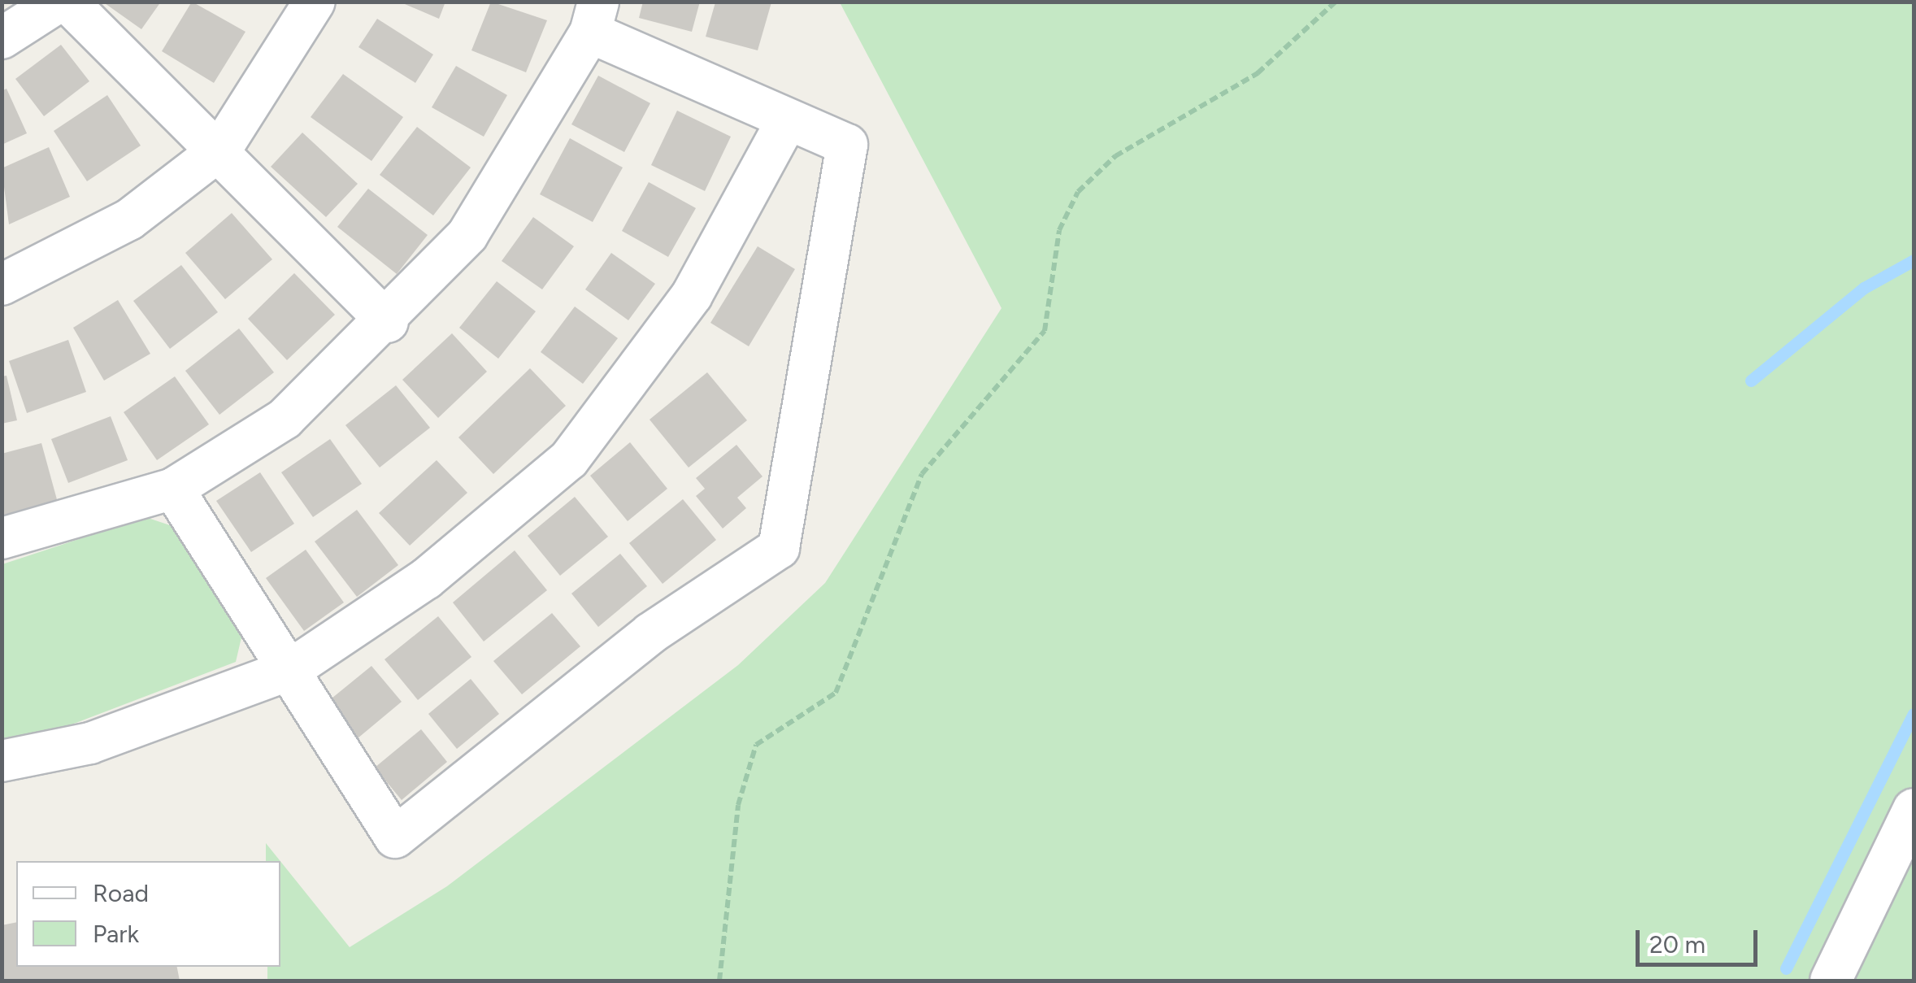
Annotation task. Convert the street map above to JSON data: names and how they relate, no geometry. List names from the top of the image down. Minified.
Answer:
{"legend":["Road","Park"],"scale_bar":"20 m"}
